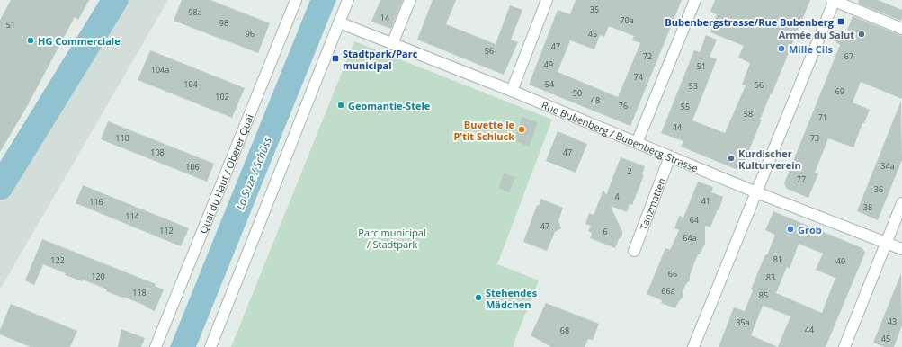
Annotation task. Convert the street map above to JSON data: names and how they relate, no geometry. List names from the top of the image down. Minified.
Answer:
{"streets":{"street":["Rue Bubenberg / Bubenberg-Strasse","Quai du Haut / Oberer Quai","Tanzmatten"]},"crossings":[["Rue Bubenberg / Bubenberg-Strasse","Tanzmatten"]],"water":["La Suze / Schüss"],"parks":["Parc municipal / Stadtpark"],"places":{"transit":["Bubenbergstrasse/Rue Bubenberg","Stadtpark/Parc municipal"],"other":["Armée du Salut","HG Commerciale","Mille Cils","Geomantie-Stele","Buvette le P'tit Schluck","Kurdischer Kulturverein","Grob","Stehendes Mädchen"]},"house_numbers":["35","98a","14","70a","98","51","96","45","47","56","72","67","49","51","104a","74","104","54","56","53","69","50","102","48","76","55","58","71","44","110","73","108","47","34a","106","2","77","36","4","41","116","38","114","64","47","112","6","64a","81","122","40","66","120","83","66a","118","85","43","85a","44","68","45"]}
